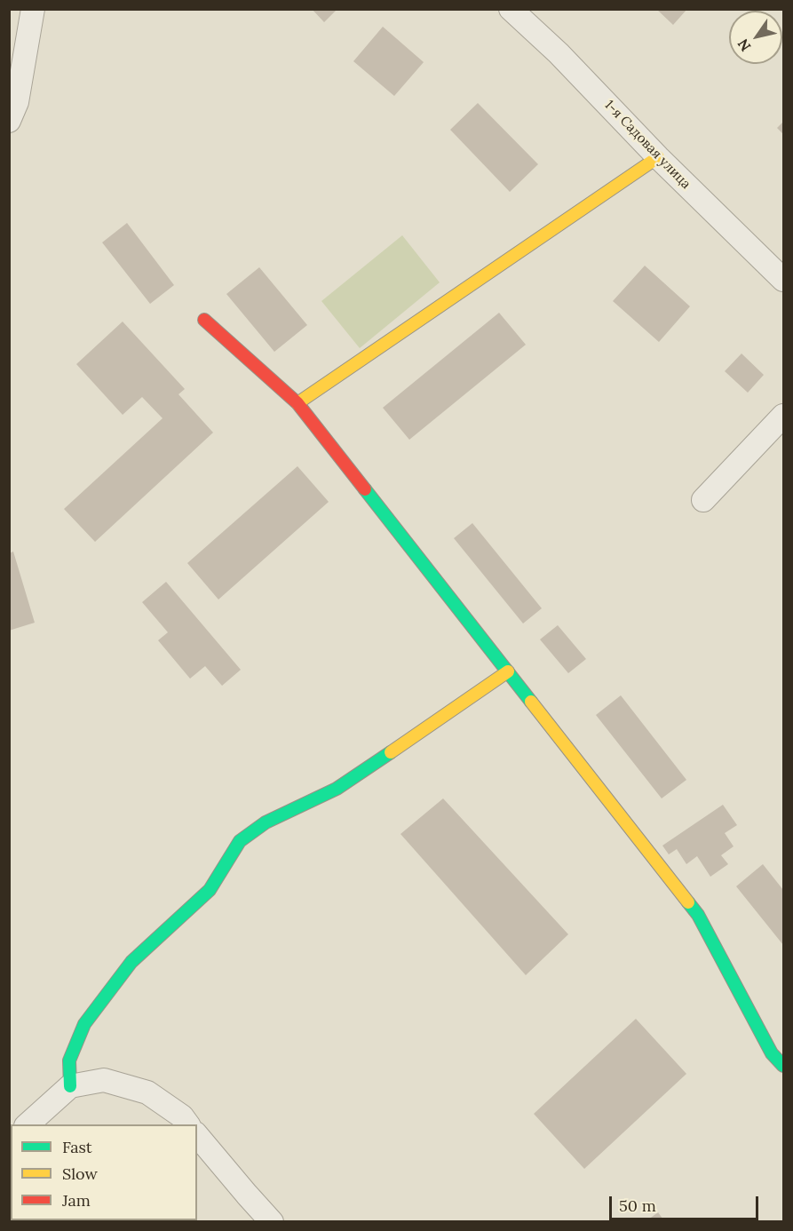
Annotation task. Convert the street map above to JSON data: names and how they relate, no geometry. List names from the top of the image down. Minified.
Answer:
{"streets":{"street":["1-я Садовая улица"]},"legend":["Fast","Slow","Jam"],"scale_bar":"50 m","north":"bottom left"}
